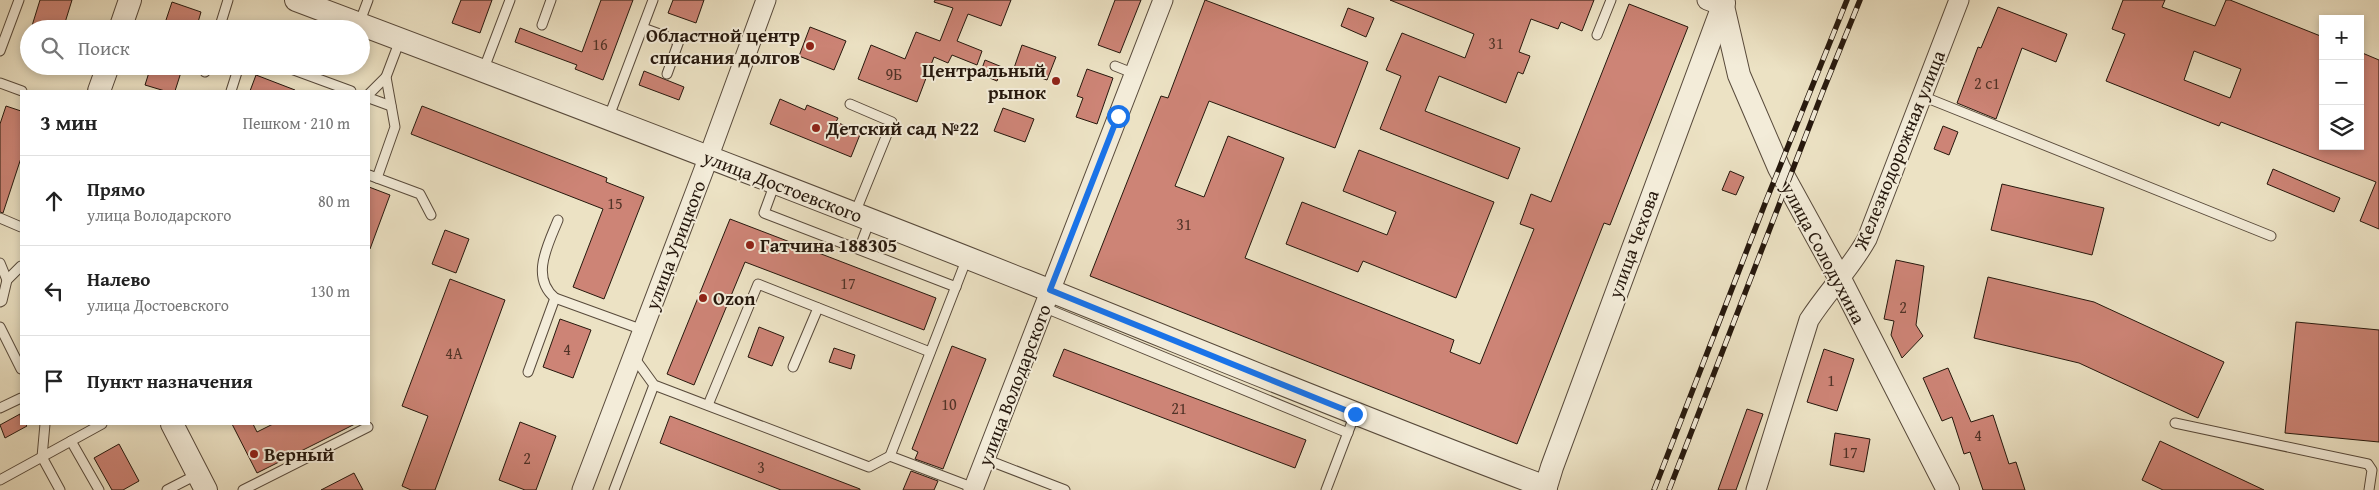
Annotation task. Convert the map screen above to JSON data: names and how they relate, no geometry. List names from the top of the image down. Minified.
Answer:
{"streets":{"street":["Железнодорожная улица","улица Достоевского","улица Чехова","улица Урицкого","улица Солодухина","улица Володарского"]},"crossings":[["Железнодорожная улица","улица Солодухина"],["улица Достоевского","улица Чехова"],["улица Достоевского","улица Урицкого"],["улица Достоевского","улица Володарского"],["улица Чехова","улица Солодухина"]],"places":["Областной центр списания долгов","Центральный рынок","Детский сад №22","Гатчина 188305","Ozon","Верный"],"house_numbers":["31","16","9Б","2 с1","15","31","17","2","4","4А","1","10","21","4","17","2","3"],"page":{"map_buttons":["+","−"],"search":"Поиск","heading":["3 мин","Пешком · 210 m"],"list":[["Прямо","улица Володарского","80 m"],["Налево","улица Достоевского","130 m"],"Пункт назначения"]}}
